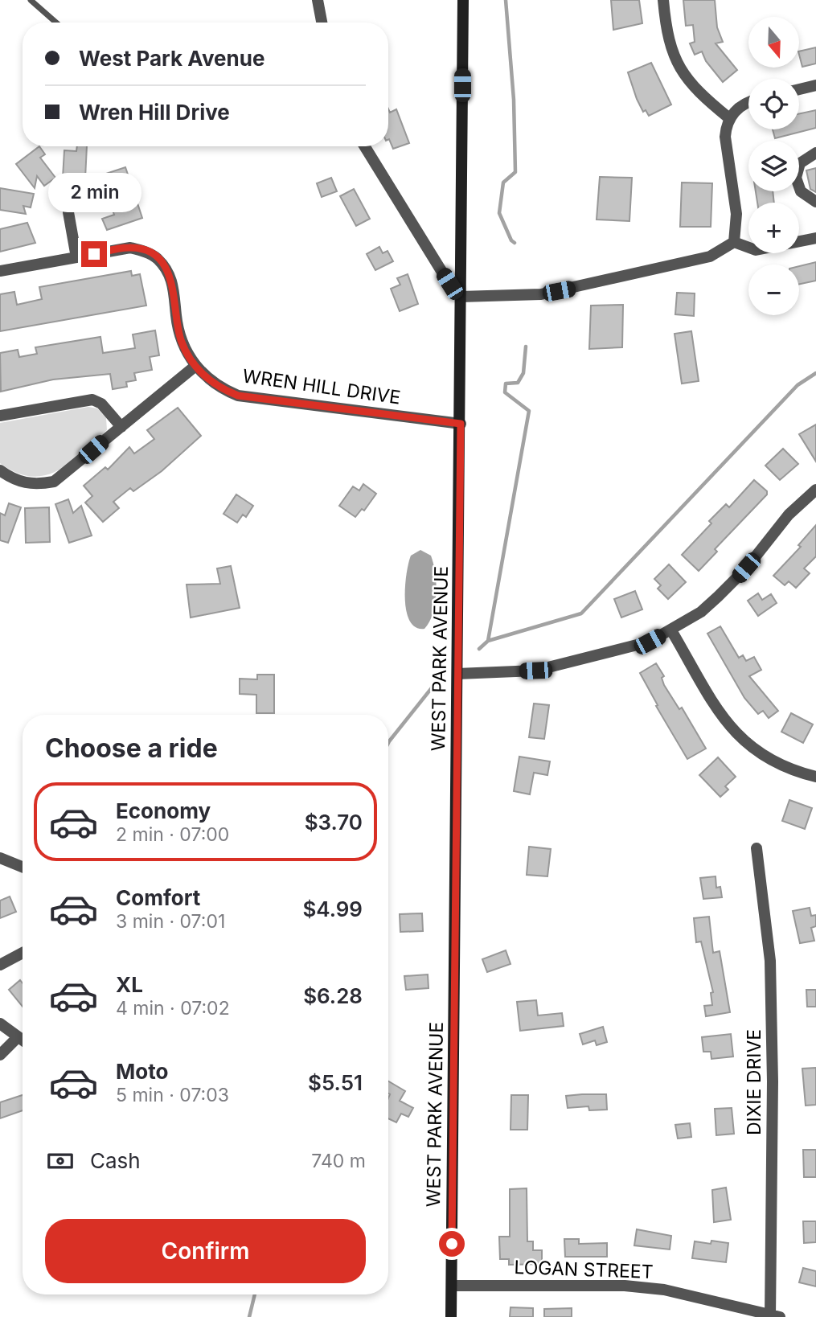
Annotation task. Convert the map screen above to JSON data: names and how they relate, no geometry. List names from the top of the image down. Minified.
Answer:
{"streets":{"main road":["WEST PARK AVENUE"],"street":["WREN HILL DRIVE","DIXIE DRIVE","LOGAN STREET"]},"crossings":[["WREN HILL DRIVE","WEST PARK AVENUE"],["WEST PARK AVENUE","LOGAN STREET"],["DIXIE DRIVE","LOGAN STREET"]],"north":"bottom","page":{"map_buttons":["+","−"],"banner":["West Park Avenue","Wren Hill Drive"],"bubble":"2 min","heading":"Choose a ride","list":[{"name":"Economy","note":"2 min · 07:00","value":"$3.70"},{"name":"Comfort","note":"3 min · 07:01","value":"$4.99"},{"name":"XL","note":"4 min · 07:02","value":"$6.28"},{"name":"Moto","note":"5 min · 07:03","value":"$5.51"}],"pay":["Cash","740 m"],"buttons":"Confirm"}}
